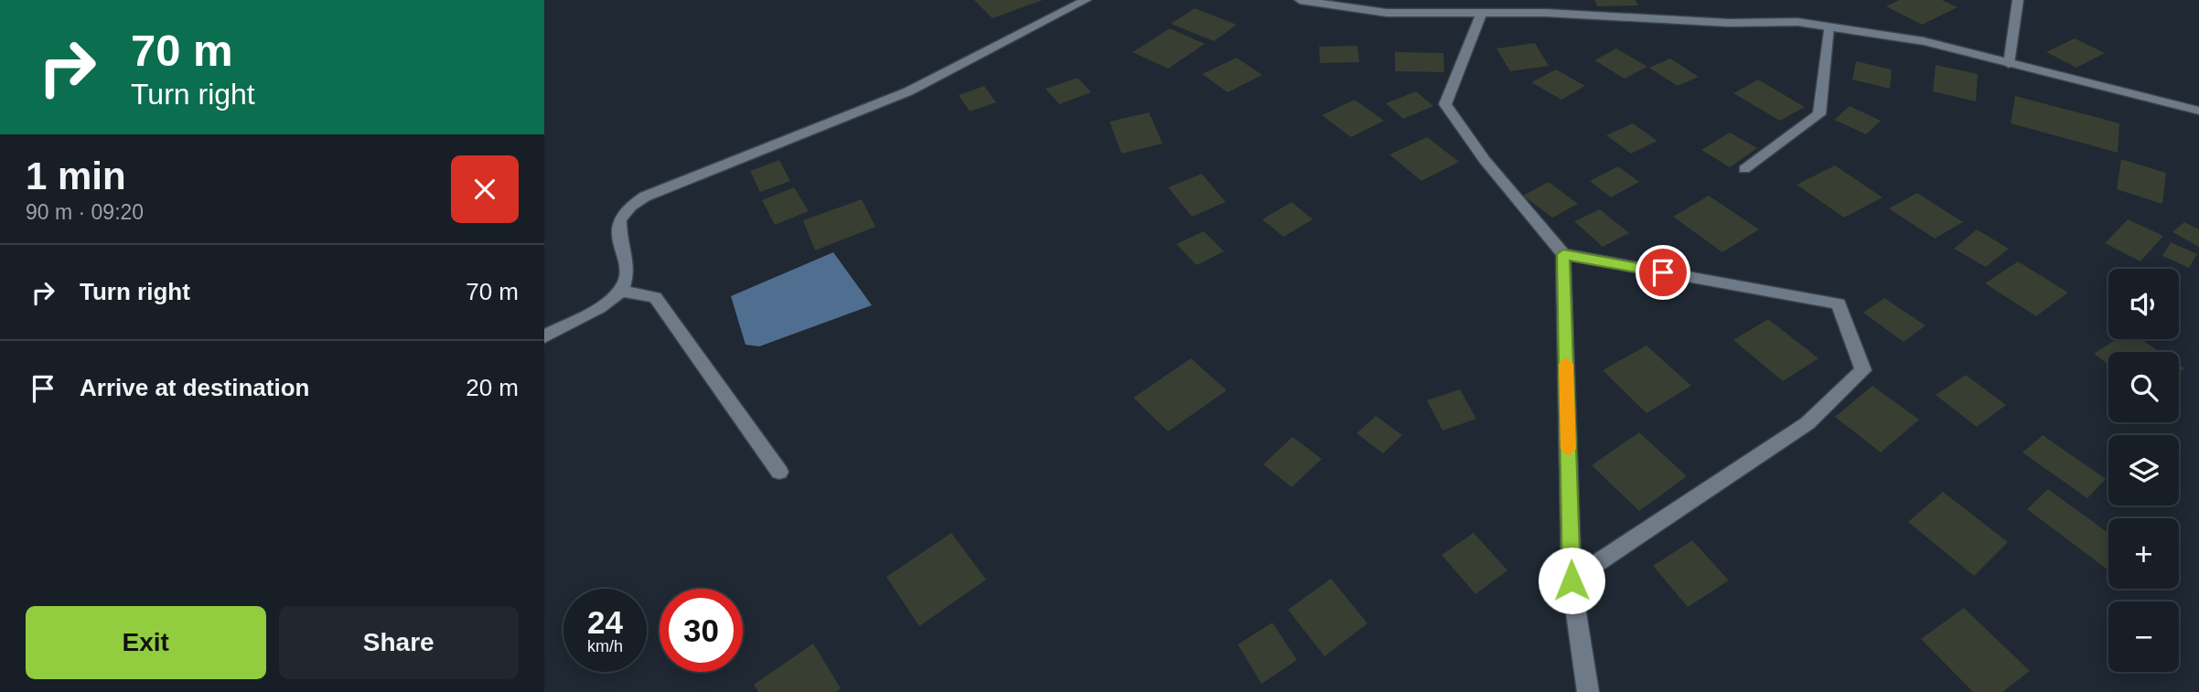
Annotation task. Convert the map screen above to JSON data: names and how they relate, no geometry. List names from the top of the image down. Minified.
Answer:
{"page":{"turn":["70 m","Turn right"],"heading":["1 min","90 m · 09:20"],"list":[{"name":"Turn right","value":"70 m"},{"name":"Arrive at destination","value":"20 m"}],"map_buttons":["+","−"],"speed":"24 km/h","limit":"30","buttons":["Exit","Share"]}}
